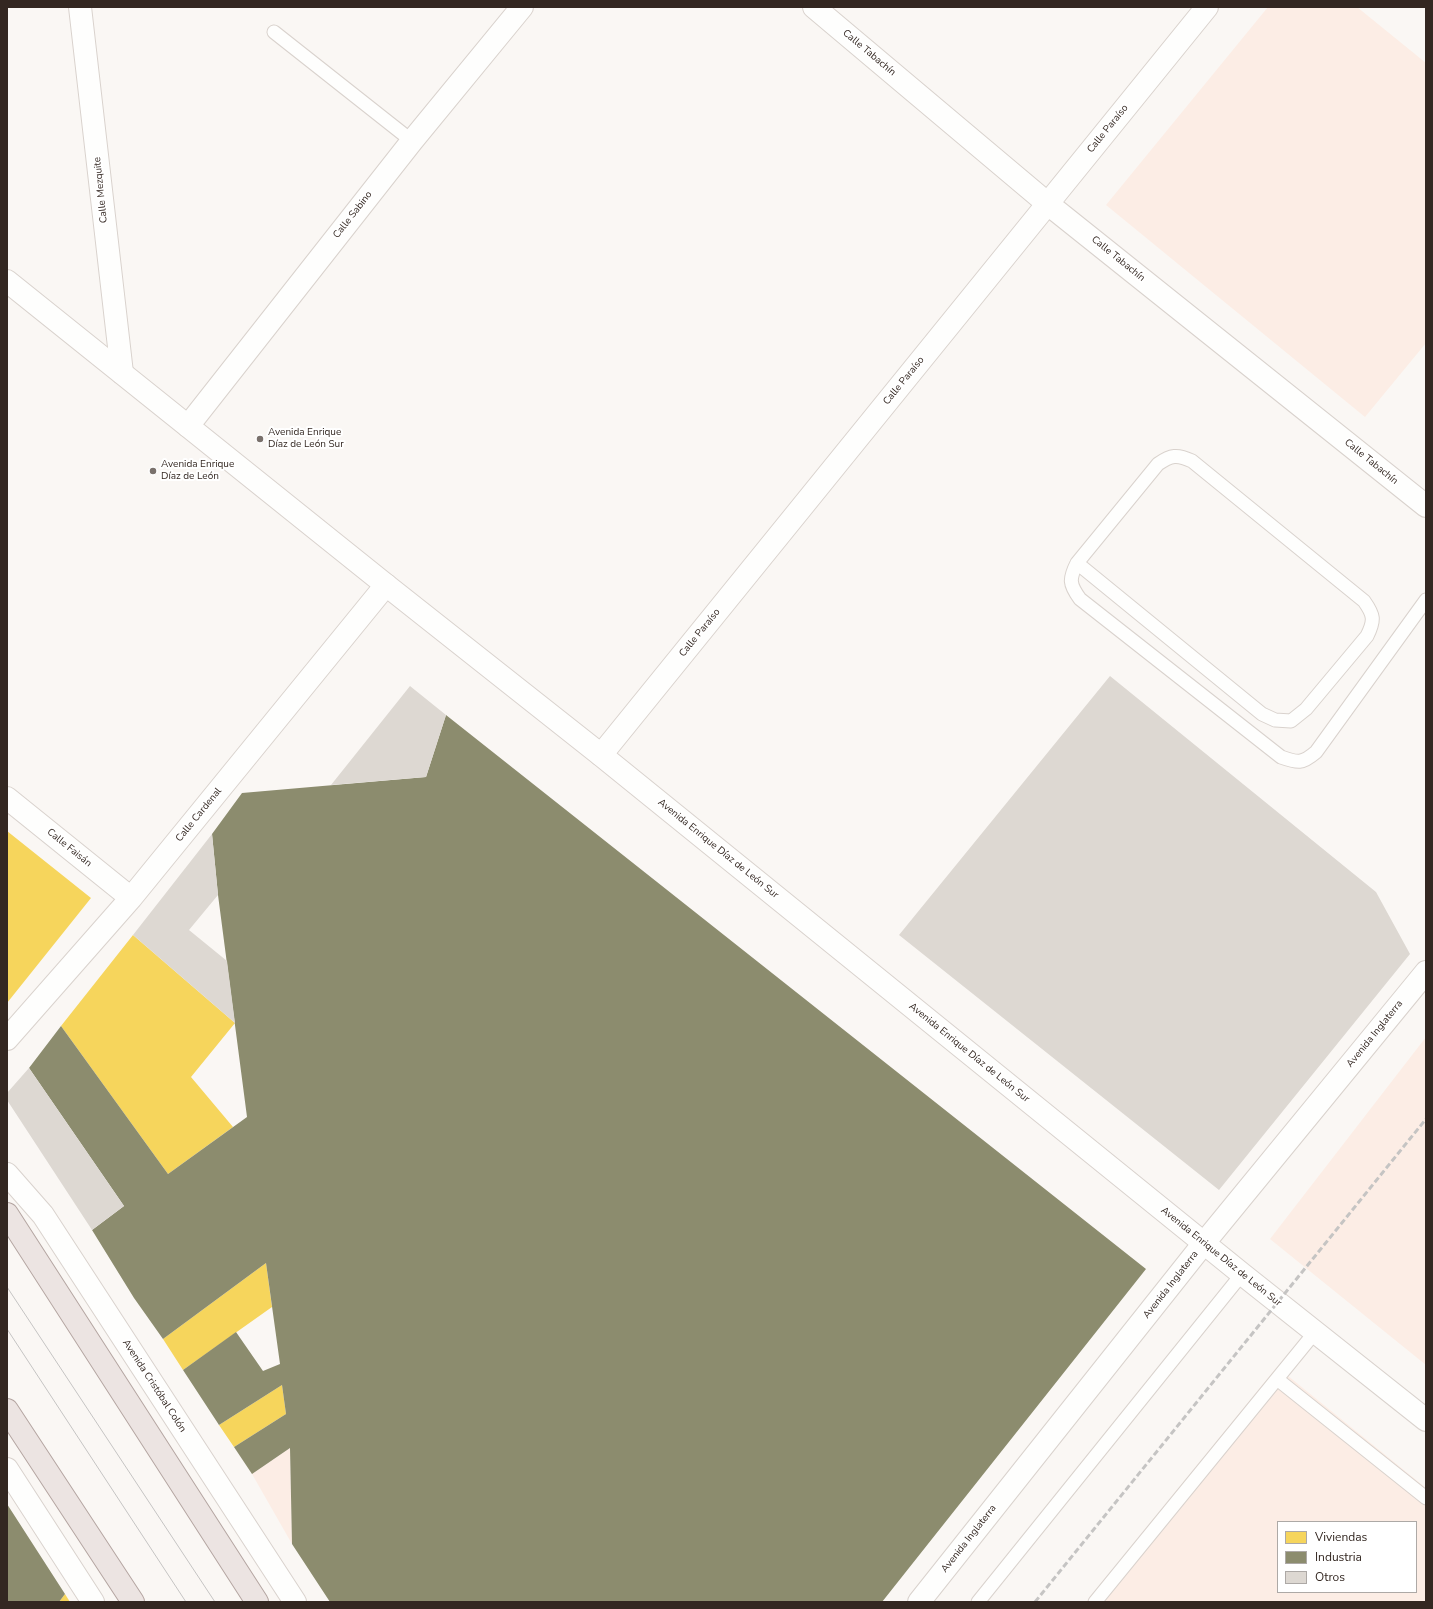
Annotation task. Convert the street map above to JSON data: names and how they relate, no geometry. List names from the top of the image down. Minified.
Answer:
{"streets":{"street":["Calle Tabachín","Calle Paraíso","Calle Mezquite","Calle Sabino","Calle Cardenal","Calle Faisán","Avenida Enrique Díaz de León Sur","Avenida Inglaterra","Avenida Cristóbal Colón"]},"crossings":[["Calle Tabachín","Calle Paraíso"],["Calle Paraíso","Avenida Enrique Díaz de León Sur"],["Calle Mezquite","Avenida Enrique Díaz de León Sur"],["Calle Sabino","Avenida Enrique Díaz de León Sur"],["Calle Cardenal","Calle Faisán"],["Calle Cardenal","Avenida Enrique Díaz de León Sur"],["Avenida Enrique Díaz de León Sur","Avenida Inglaterra"]],"places":["Avenida Enrique Díaz de León Sur","Avenida Enrique Díaz de León"],"legend":["Viviendas","Industria","Otros"]}
